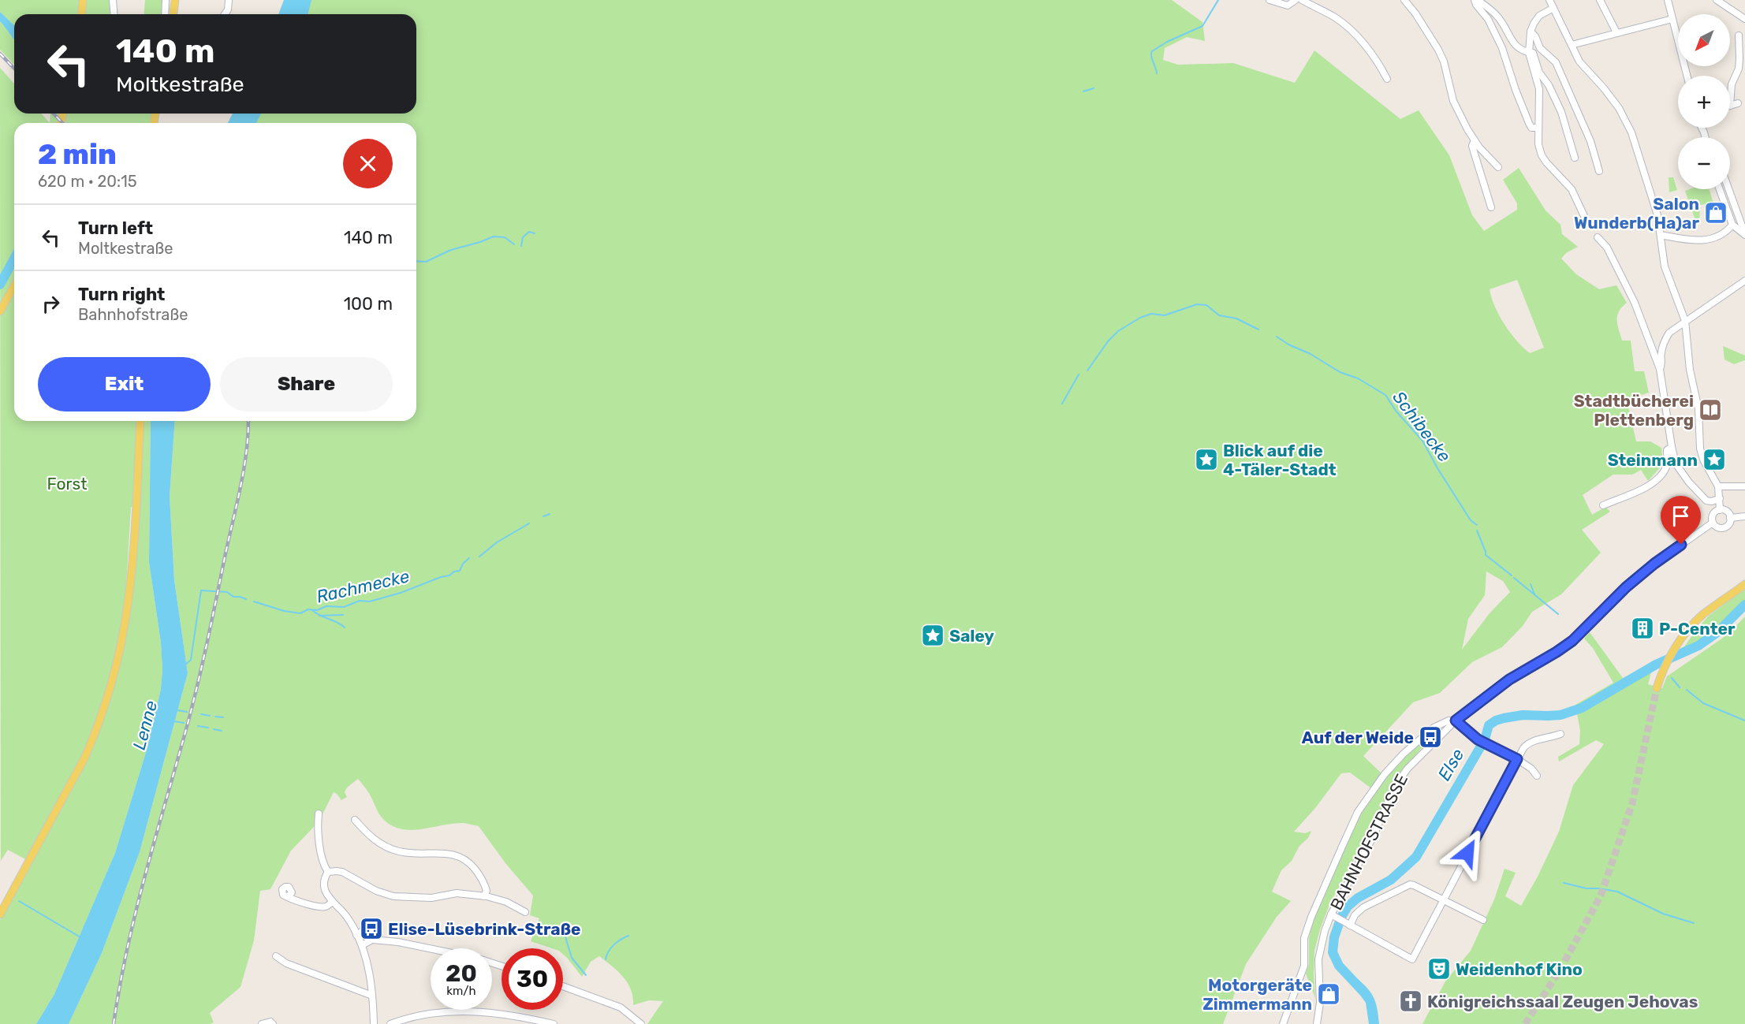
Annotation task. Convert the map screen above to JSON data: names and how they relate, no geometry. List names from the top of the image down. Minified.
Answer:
{"streets":{"street":["BAHNHOFSTRASSE"]},"water":["Schibecke","Rachmecke","Lenne","Else"],"parks":["Forst"],"places":{"shop":["Salon Wunderb(Ha)ar","Motorgeräte Zimmermann"],"library":["Stadtbücherei Plettenberg"],"place":["Blick auf die 4-Täler-Stadt","Steinmann","Saley"],"building":["P-Center"],"bus stop":["Auf der Weide","Elise-Lüsebrink-Straße"],"theatre":["Weidenhof Kino"],"church":["Königreichssaal Zeugen Jehovas"]},"north":"bottom left","page":{"map_buttons":["+","−"],"turn":["140 m","Moltkestraße"],"heading":["2 min","620 m · 20:15"],"list":[{"name":"Turn left","note":"Moltkestraße","value":"140 m"},{"name":"Turn right","note":"Bahnhofstraße","value":"100 m"}],"buttons":["Exit","Share"],"speed":"20 km/h","limit":"30"}}
